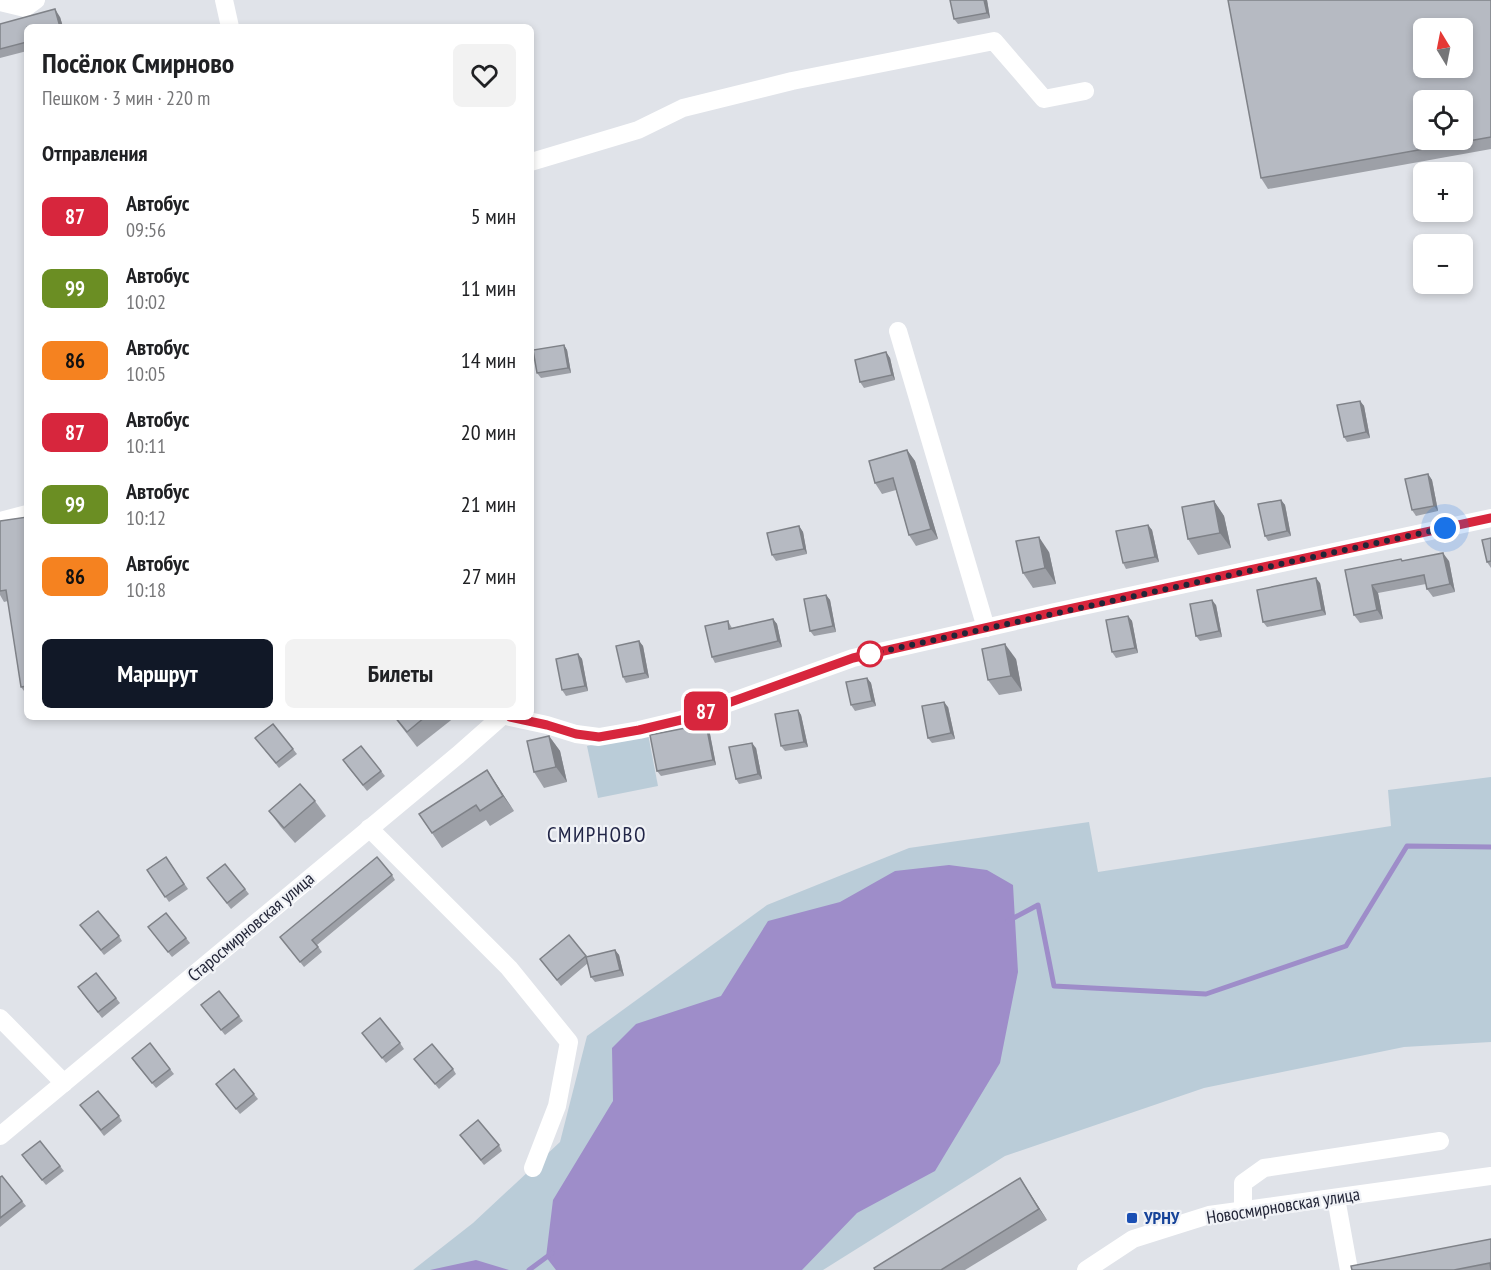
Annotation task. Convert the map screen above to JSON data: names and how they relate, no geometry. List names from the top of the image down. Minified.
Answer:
{"streets":{"street":["Старосмирновская улица","Новосмирновская улица"]},"districts":["СМИРНОВО"],"places":{"transit":["УРНУ"]},"lines":["bus line 87"],"north":"top","page":{"on_map":"87","map_buttons":["+","−"],"heading":[["Посёлок Смирново","Пешком · 3 мин · 220 m"],"Отправления"],"list":[{"mark":"87","name":"Автобус","note":"09:56","value":"5 мин"},{"mark":"99","name":"Автобус","note":"10:02","value":"11 мин"},{"mark":"86","name":"Автобус","note":"10:05","value":"14 мин"},{"mark":"87","name":"Автобус","note":"10:11","value":"20 мин"},{"mark":"99","name":"Автобус","note":"10:12","value":"21 мин"},{"mark":"86","name":"Автобус","note":"10:18","value":"27 мин"}],"buttons":["Маршрут","Билеты"]}}
